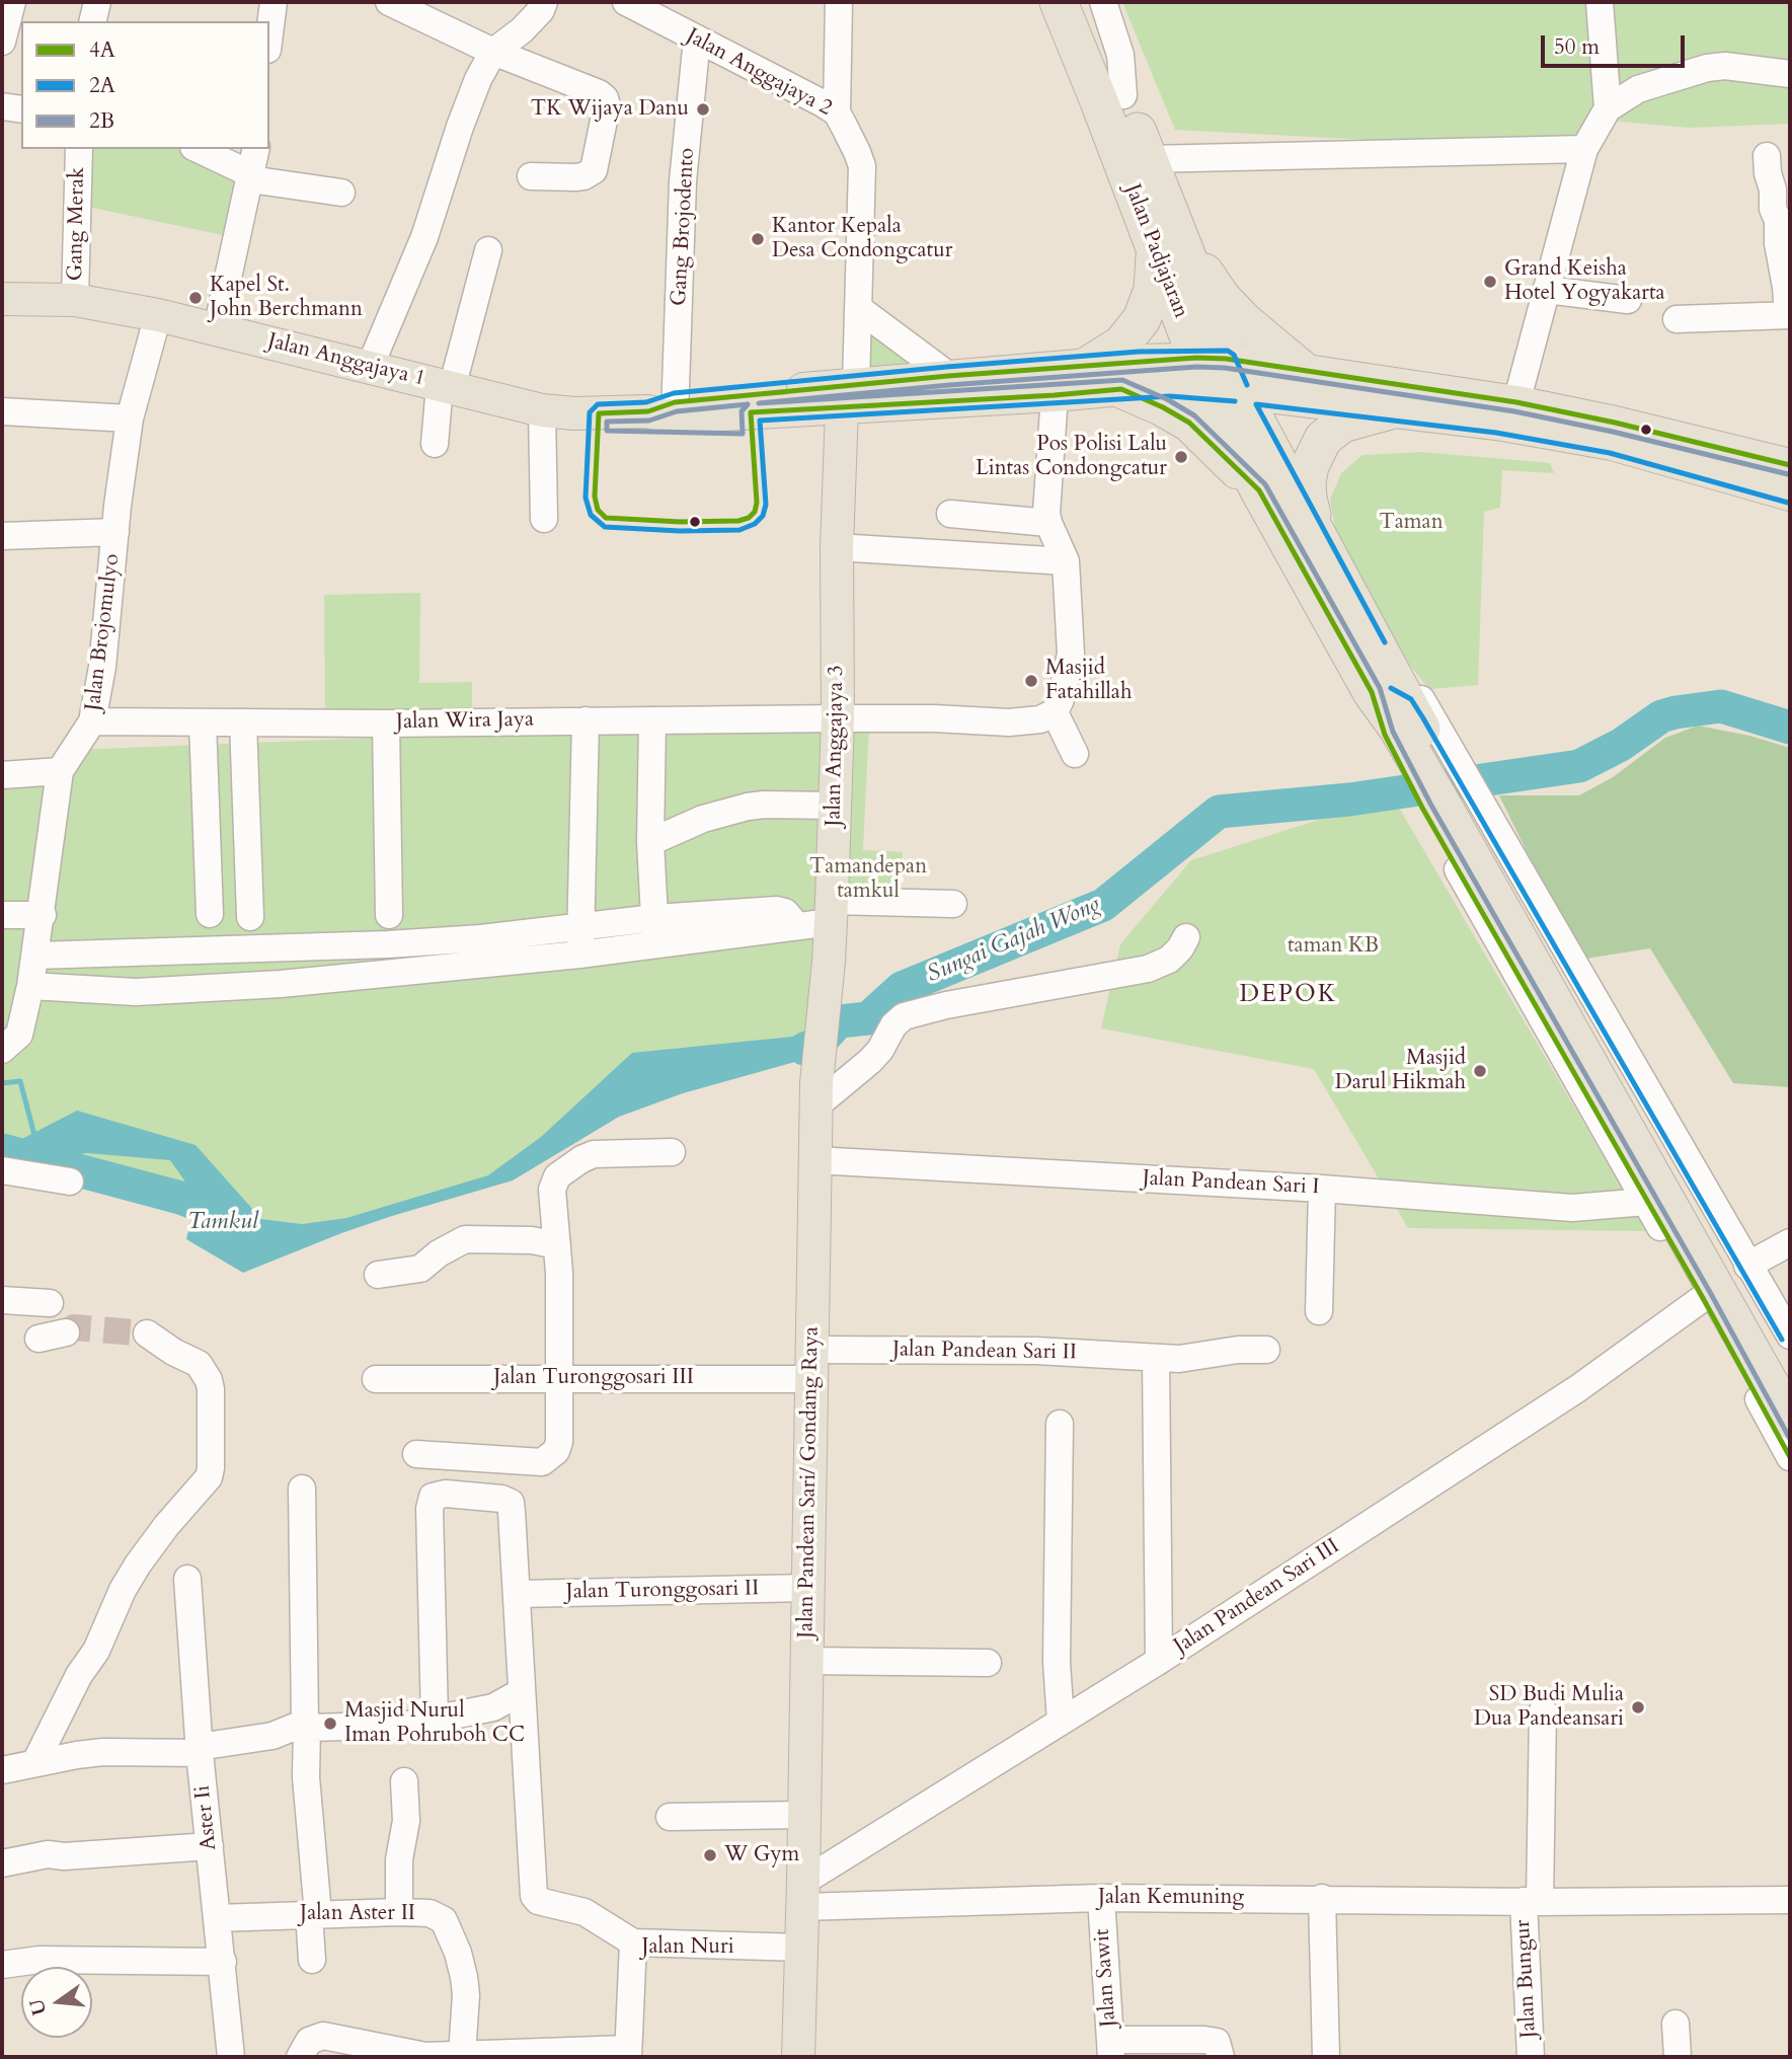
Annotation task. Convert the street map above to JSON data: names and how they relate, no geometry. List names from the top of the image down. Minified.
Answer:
{"streets":{"highway":["Jalan Padjajaran"],"main road":["Jalan Anggajaya 1","Jalan Anggajaya 3","Jalan Pandean Sari/ Gondang Raya"],"street":["Jalan Anggajaya 2","Gang Merak","Gang Brojodento","Jalan Brojomulyo","Jalan Wira Jaya","Jalan Pandean Sari I","Jalan Pandean Sari II","Jalan Turonggosari III","Jalan Turonggosari II","Jalan Pandean Sari III","Aster Ii","Jalan Kemuning","Jalan Aster II","Jalan Nuri","Jalan Sawit","Jalan Bungur"]},"crossings":[["Jalan Anggajaya 2","Gang Brojodento"],["Jalan Anggajaya 2","Jalan Anggajaya 1"],["Jalan Anggajaya 2","Jalan Anggajaya 3"],["Gang Merak","Jalan Anggajaya 1"],["Gang Brojodento","Jalan Anggajaya 1"],["Jalan Padjajaran","Jalan Anggajaya 1"],["Jalan Anggajaya 1","Jalan Brojomulyo"],["Jalan Anggajaya 1","Jalan Anggajaya 3"],["Jalan Brojomulyo","Jalan Wira Jaya"],["Jalan Wira Jaya","Jalan Anggajaya 3"],["Jalan Anggajaya 3","Jalan Pandean Sari/ Gondang Raya"],["Jalan Pandean Sari I","Jalan Pandean Sari/ Gondang Raya"],["Jalan Pandean Sari II","Jalan Turonggosari III"],["Jalan Pandean Sari II","Jalan Pandean Sari/ Gondang Raya"],["Jalan Turonggosari III","Jalan Pandean Sari/ Gondang Raya"],["Jalan Pandean Sari/ Gondang Raya","Jalan Turonggosari II"],["Jalan Pandean Sari/ Gondang Raya","Jalan Pandean Sari III"],["Jalan Pandean Sari/ Gondang Raya","Jalan Kemuning"],["Jalan Pandean Sari/ Gondang Raya","Jalan Nuri"],["Jalan Pandean Sari III","Jalan Kemuning"],["Aster Ii","Jalan Aster II"],["Jalan Kemuning","Jalan Sawit"],["Jalan Kemuning","Jalan Bungur"]],"districts":["DEPOK"],"water":["Sungai Gajah Wong","Tamkul"],"parks":["Taman","Tamandepan tamkul","taman KB"],"places":["TK Wijaya Danu","Kantor Kepala Desa Condongcatur","Grand Keisha Hotel Yogyakarta","Kapel St. John Berchmann","Pos Polisi Lalu Lintas Condongcatur","Masjid Fatahillah","Masjid Darul Hikmah","SD Budi Mulia Dua Pandeansari","Masjid Nurul Iman Pohruboh CC","W Gym"],"lines":["transit line 2A","transit line 4A","transit line 2B"],"legend":["4A","2A","2B"],"scale_bar":"50 m","north":"left"}
